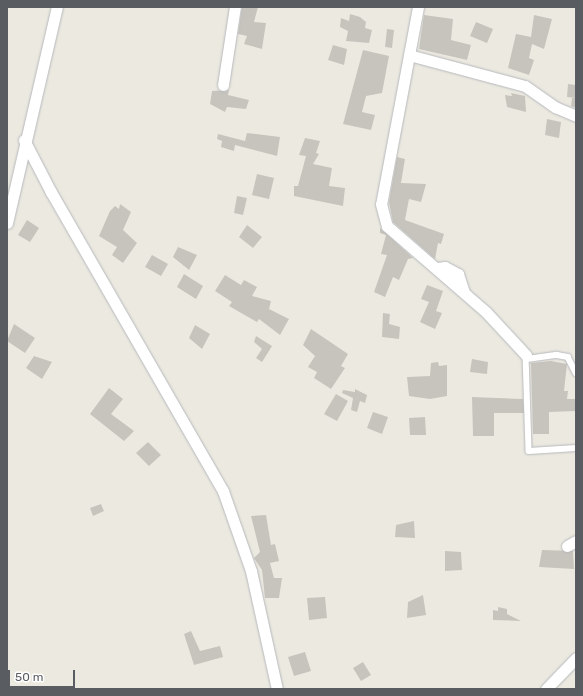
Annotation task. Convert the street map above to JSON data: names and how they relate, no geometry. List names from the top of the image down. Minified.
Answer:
{"scale_bar":"50 m"}
